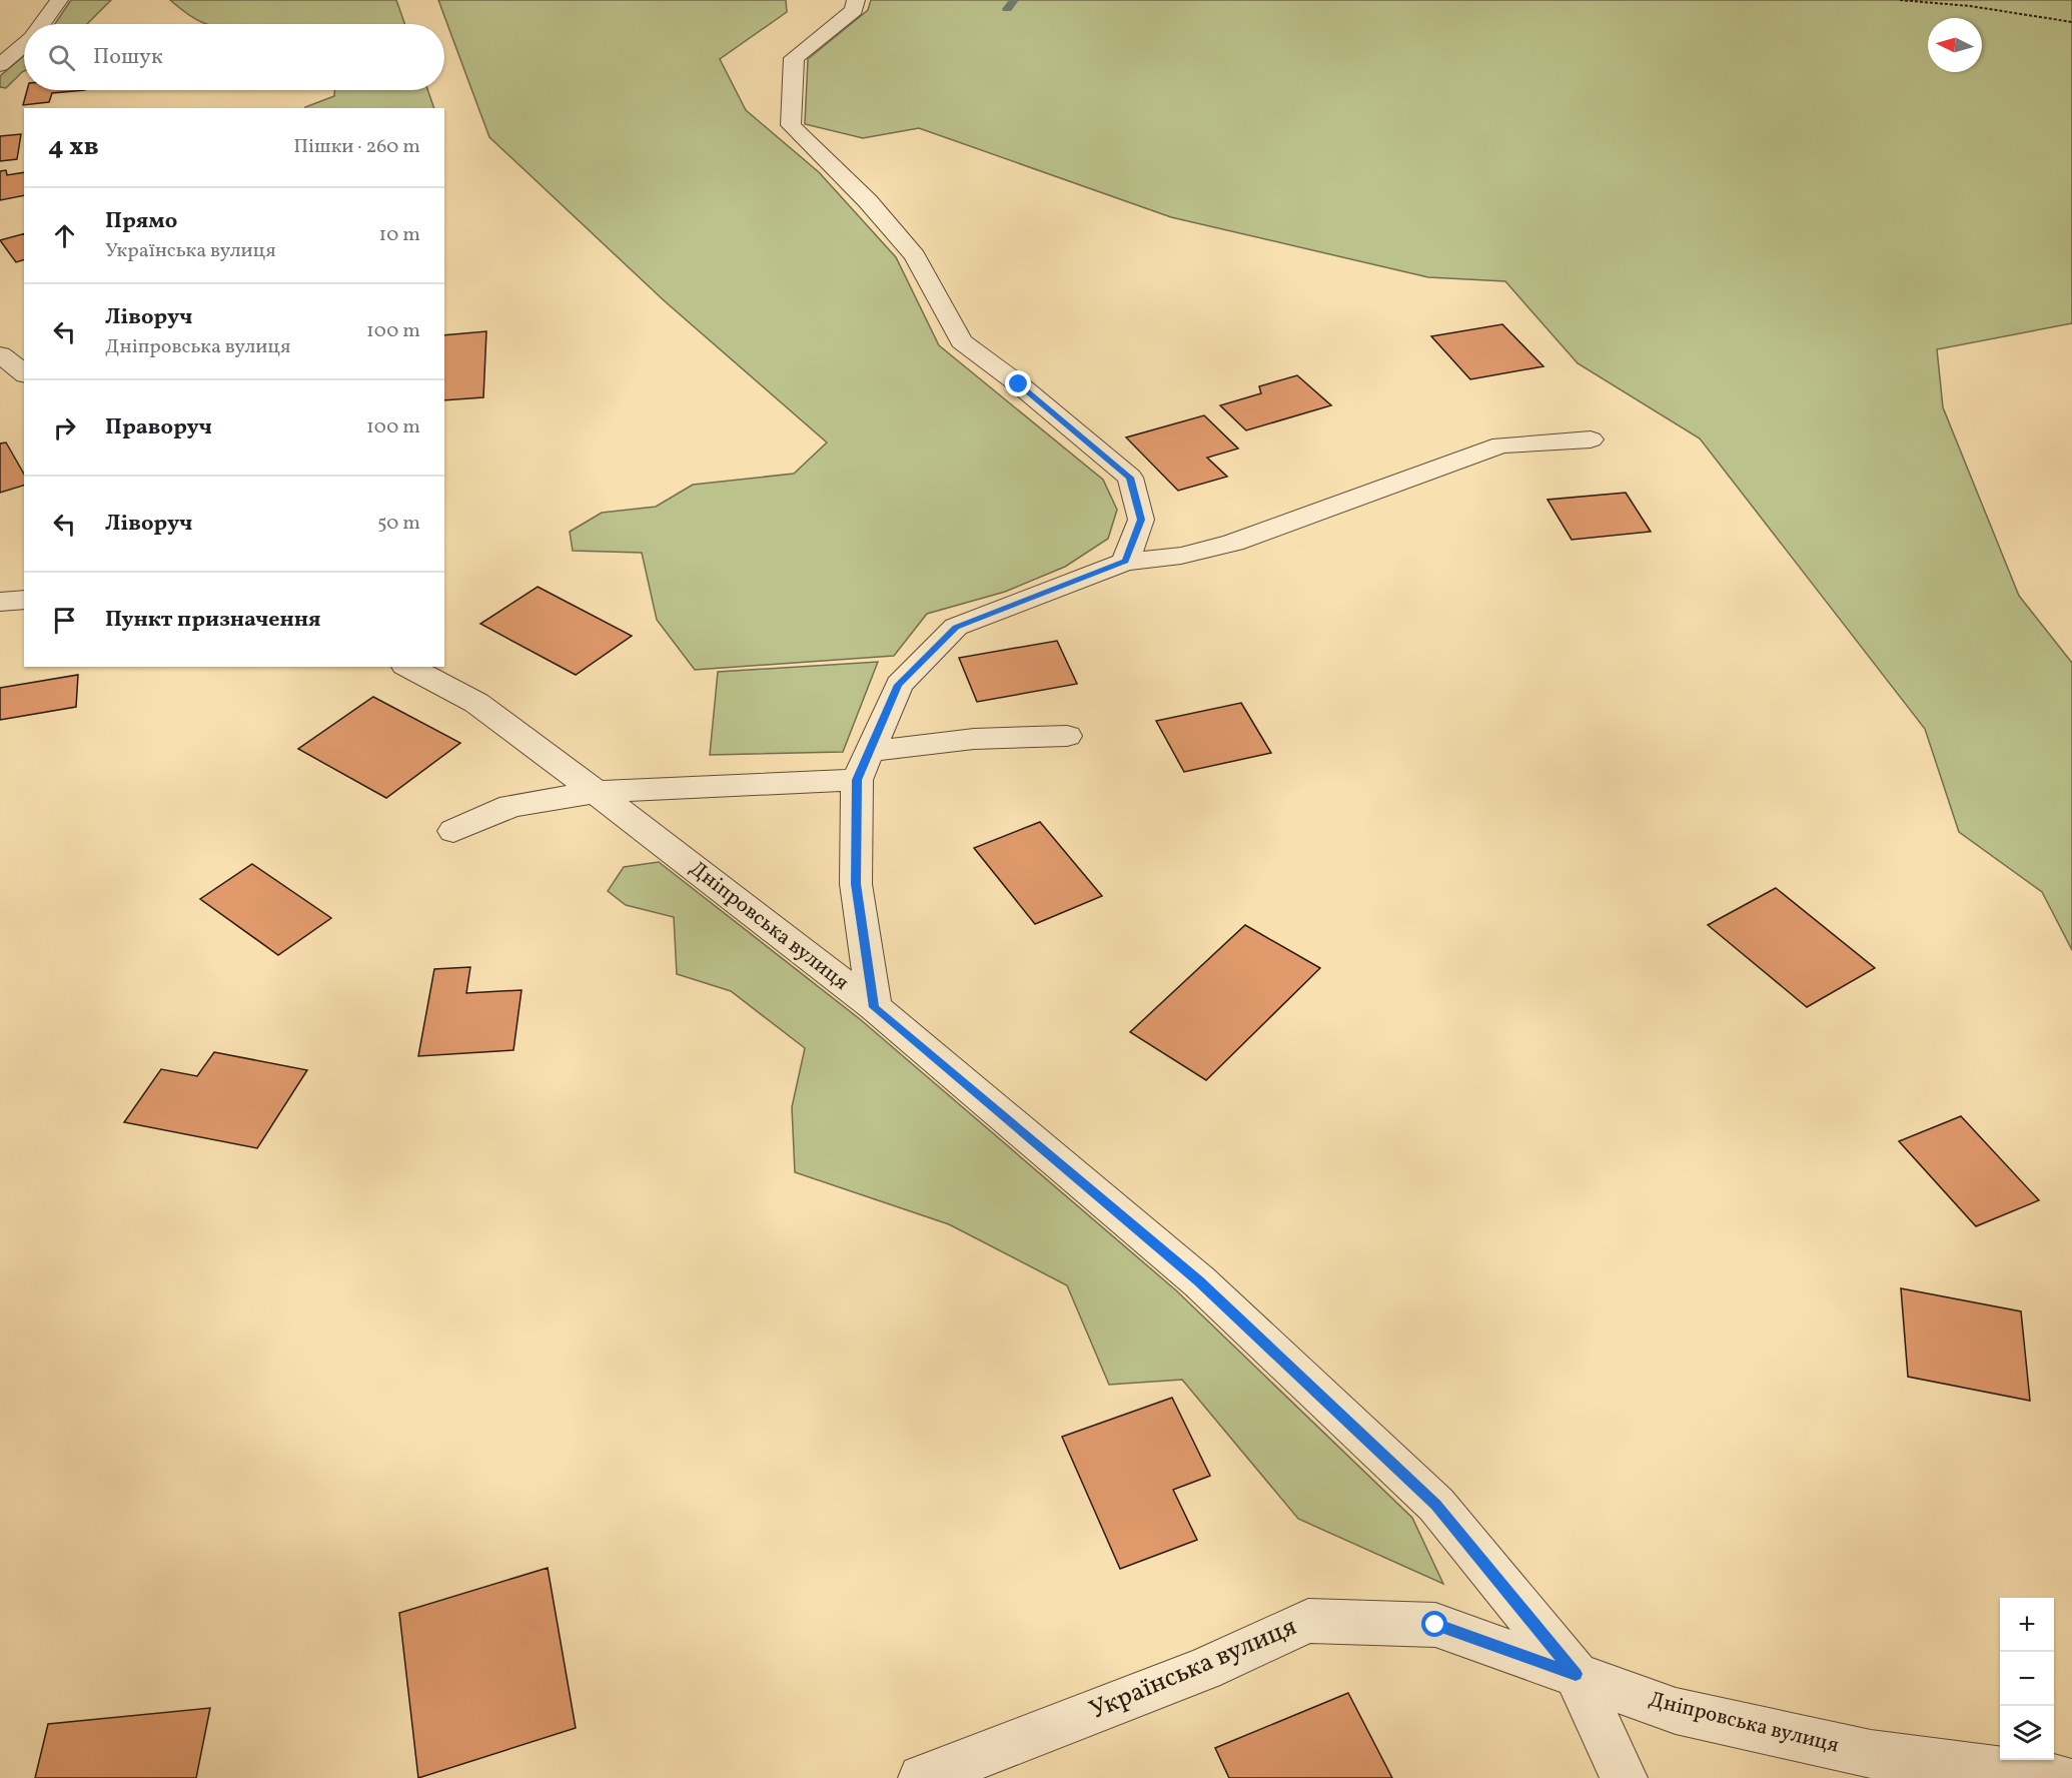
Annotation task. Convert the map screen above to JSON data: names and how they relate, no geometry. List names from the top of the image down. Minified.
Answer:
{"streets":{"street":["Дніпровська вулиця","Українська вулиця"]},"crossings":[["Дніпровська вулиця","Українська вулиця"]],"north":"left","page":{"search":"Пошук","heading":["4 хв","Пішки · 260 m"],"list":[["Прямо","Українська вулиця","10 m"],["Ліворуч","Дніпровська вулиця","100 m"],["Праворуч","100 m"],["Ліворуч","50 m"],"Пункт призначення"],"map_buttons":["+","−"]}}
